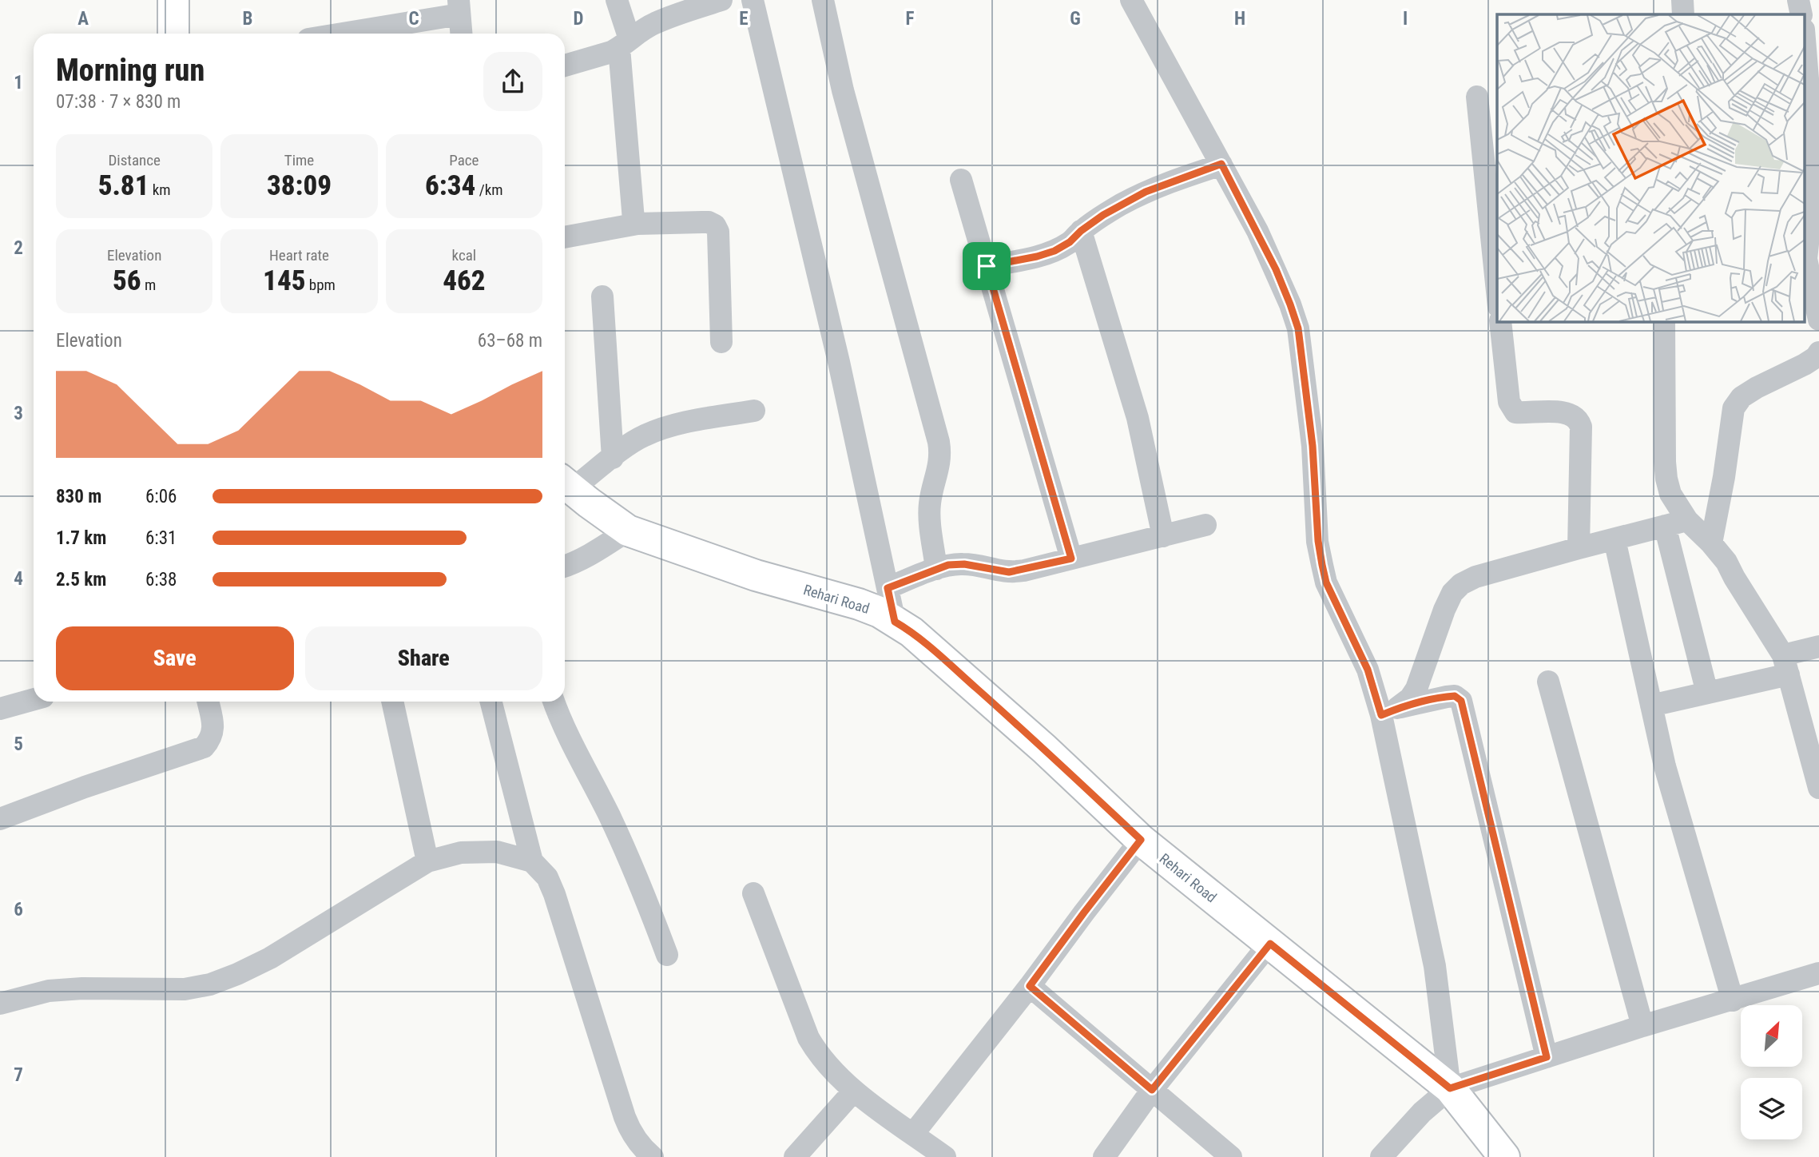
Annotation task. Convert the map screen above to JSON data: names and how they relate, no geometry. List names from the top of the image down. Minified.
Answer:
{"streets":{"main road":["Rehari Road"]},"north":"top right","page":{"heading":["Morning run","07:38 · 7 × 830 m"],"stats":[["Distance","5.81 km"],["Time","38:09"],["Pace","6:34 /km"],["Elevation","56 m"],["Heart rate","145 bpm"],["kcal","462"]],"chart":["Elevation","63–68 m"],"list":[{"name":"830 m","note":"6:06"},{"name":"1.7 km","note":"6:31"},{"name":"2.5 km","note":"6:38"}],"buttons":["Save","Share"]},"grid":{"columns":["A","B","C","D","E","F","G","H","I"],"rows":["1","2","3","4","5","6","7"]}}
